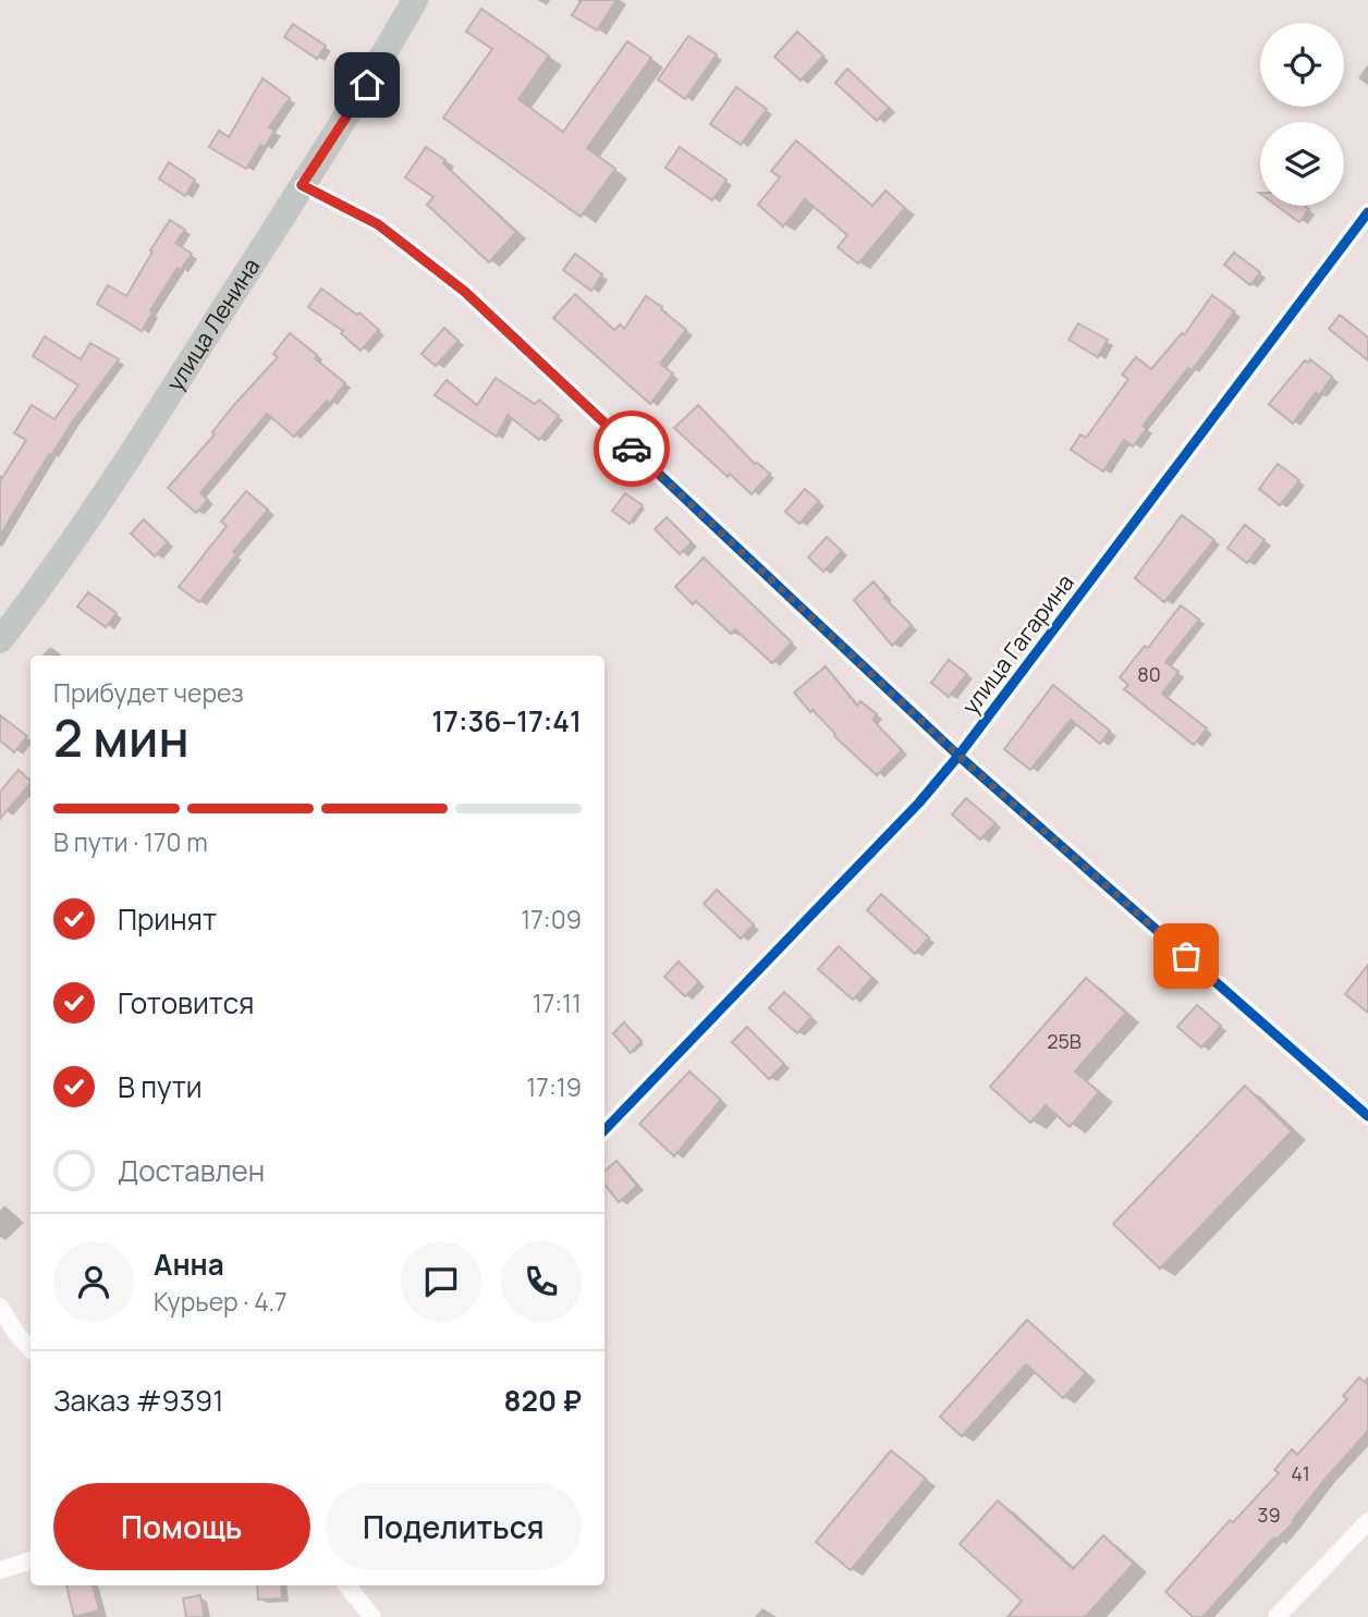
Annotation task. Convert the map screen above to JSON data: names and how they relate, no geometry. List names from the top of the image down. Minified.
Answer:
{"streets":{"main road":["улица Ленина"],"street":["улица Гагарина"]},"house_numbers":["80","25В","41","39"],"page":{"heading":["2 мин","Прибудет через","17:36–17:41"],"panel":["Анна","Курьер · 4.7","Заказ #9391","820 ₽"],"bar":"В пути · 170 m","list":[["Принят","17:09"],["Готовится","17:11"],["В пути","17:19"],"Доставлен"],"buttons":["Помощь","Поделиться"]}}
